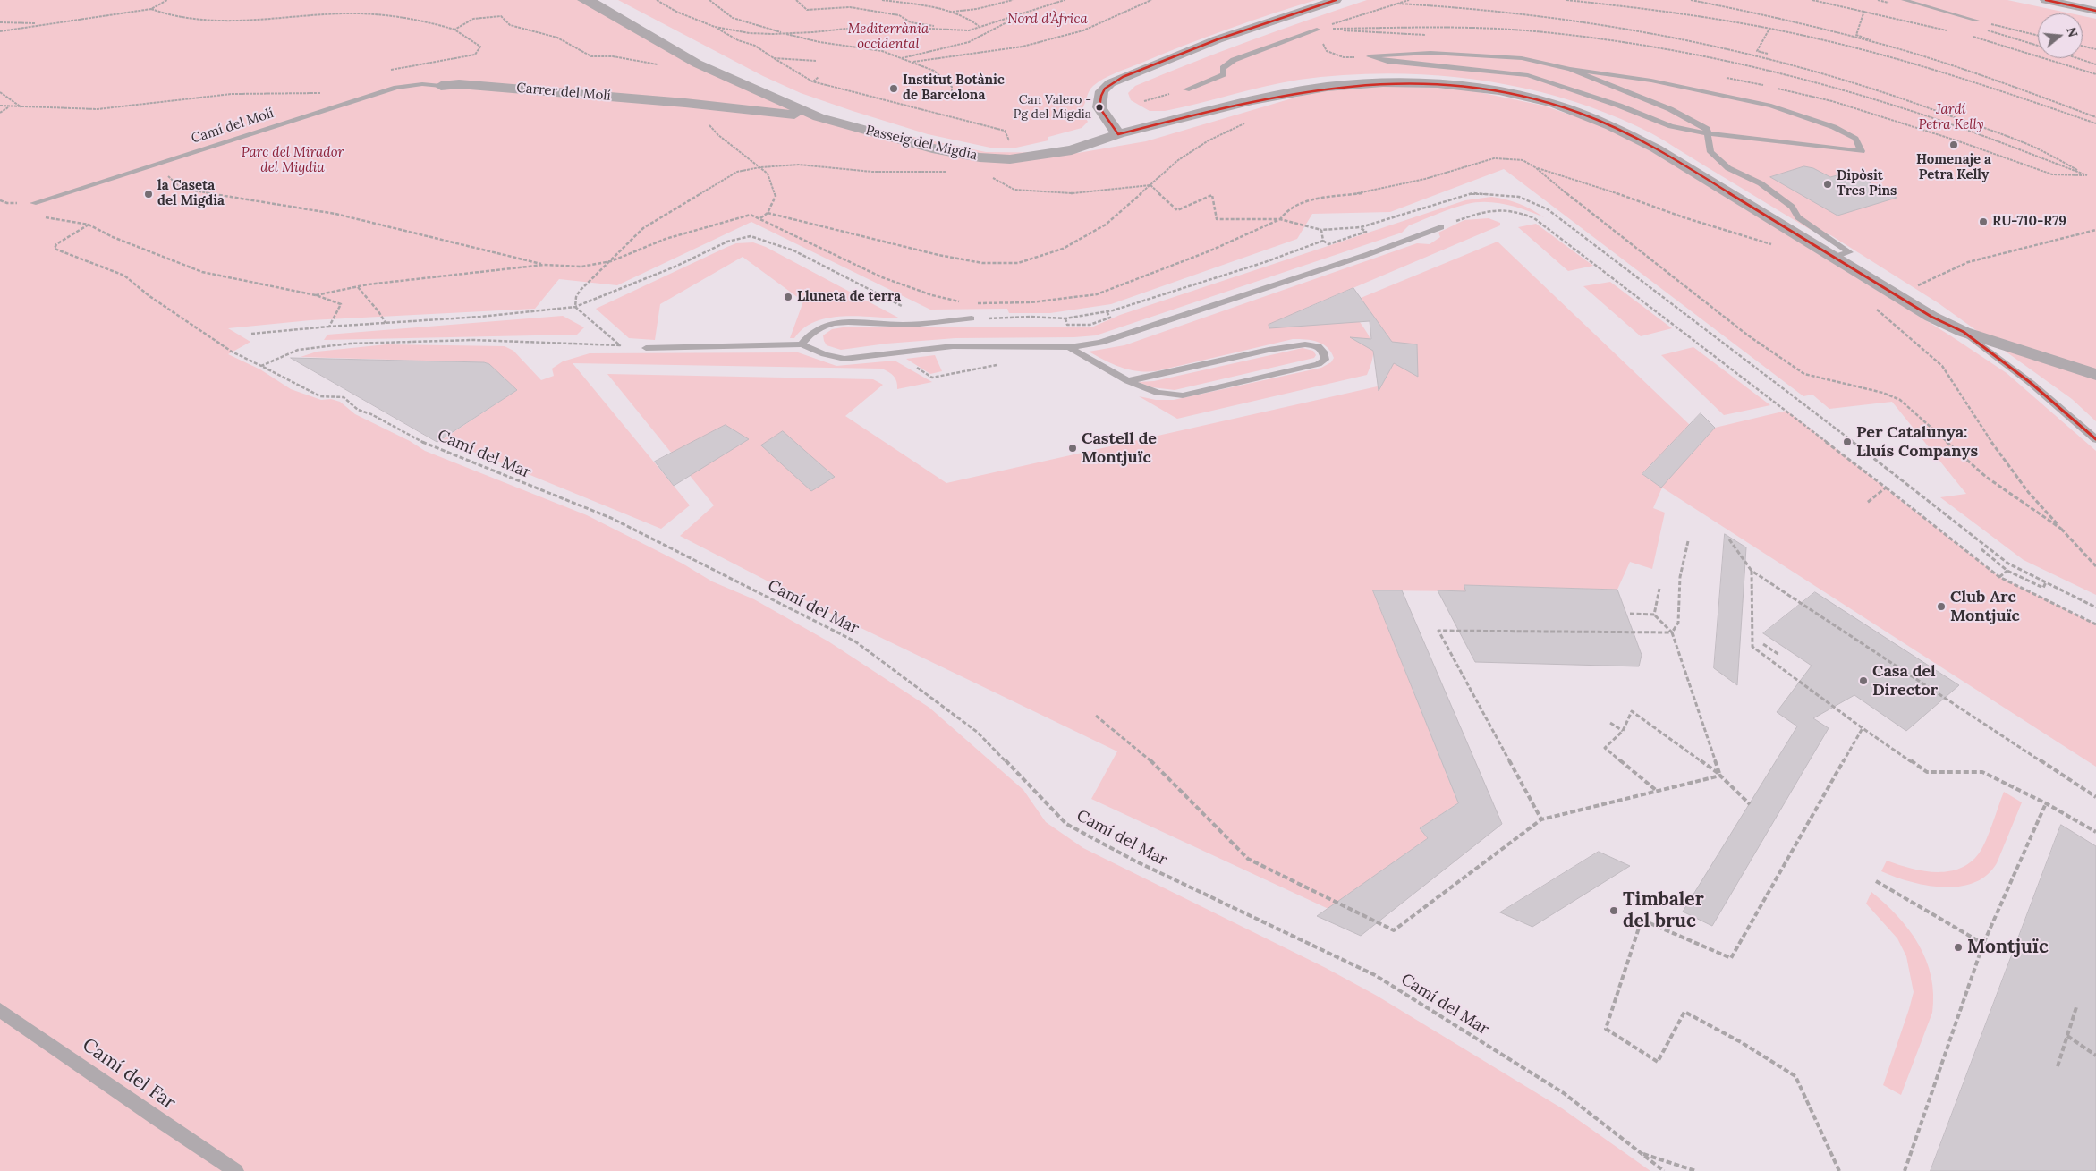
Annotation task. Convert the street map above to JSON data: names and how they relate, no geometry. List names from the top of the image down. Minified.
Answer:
{"streets":{"street":["Carrer del Molí","Passeig del Migdia"],"lane":["Camí del Molí","Camí del Far"],"path":["Camí del Mar"]},"crossings":[["Carrer del Molí","Camí del Molí"],["Carrer del Molí","Passeig del Migdia"]],"parks":["Nord d'Àfrica","Mediterrània occidental","Jardí Petra Kelly","Parc del Mirador del Migdia"],"places":["Institut Botànic de Barcelona","Can Valero - Pg del Migdia","Homenaje a Petra Kelly","Dipòsit Tres Pins","la Caseta del Migdia","RU-710-R79","Lluneta de terra","Per Catalunya: Lluís Companys","Castell de Montjuïc","Club Arc Montjuïc","Casa del Director","Timbaler del bruc","Montjuïc"],"north":"right"}
